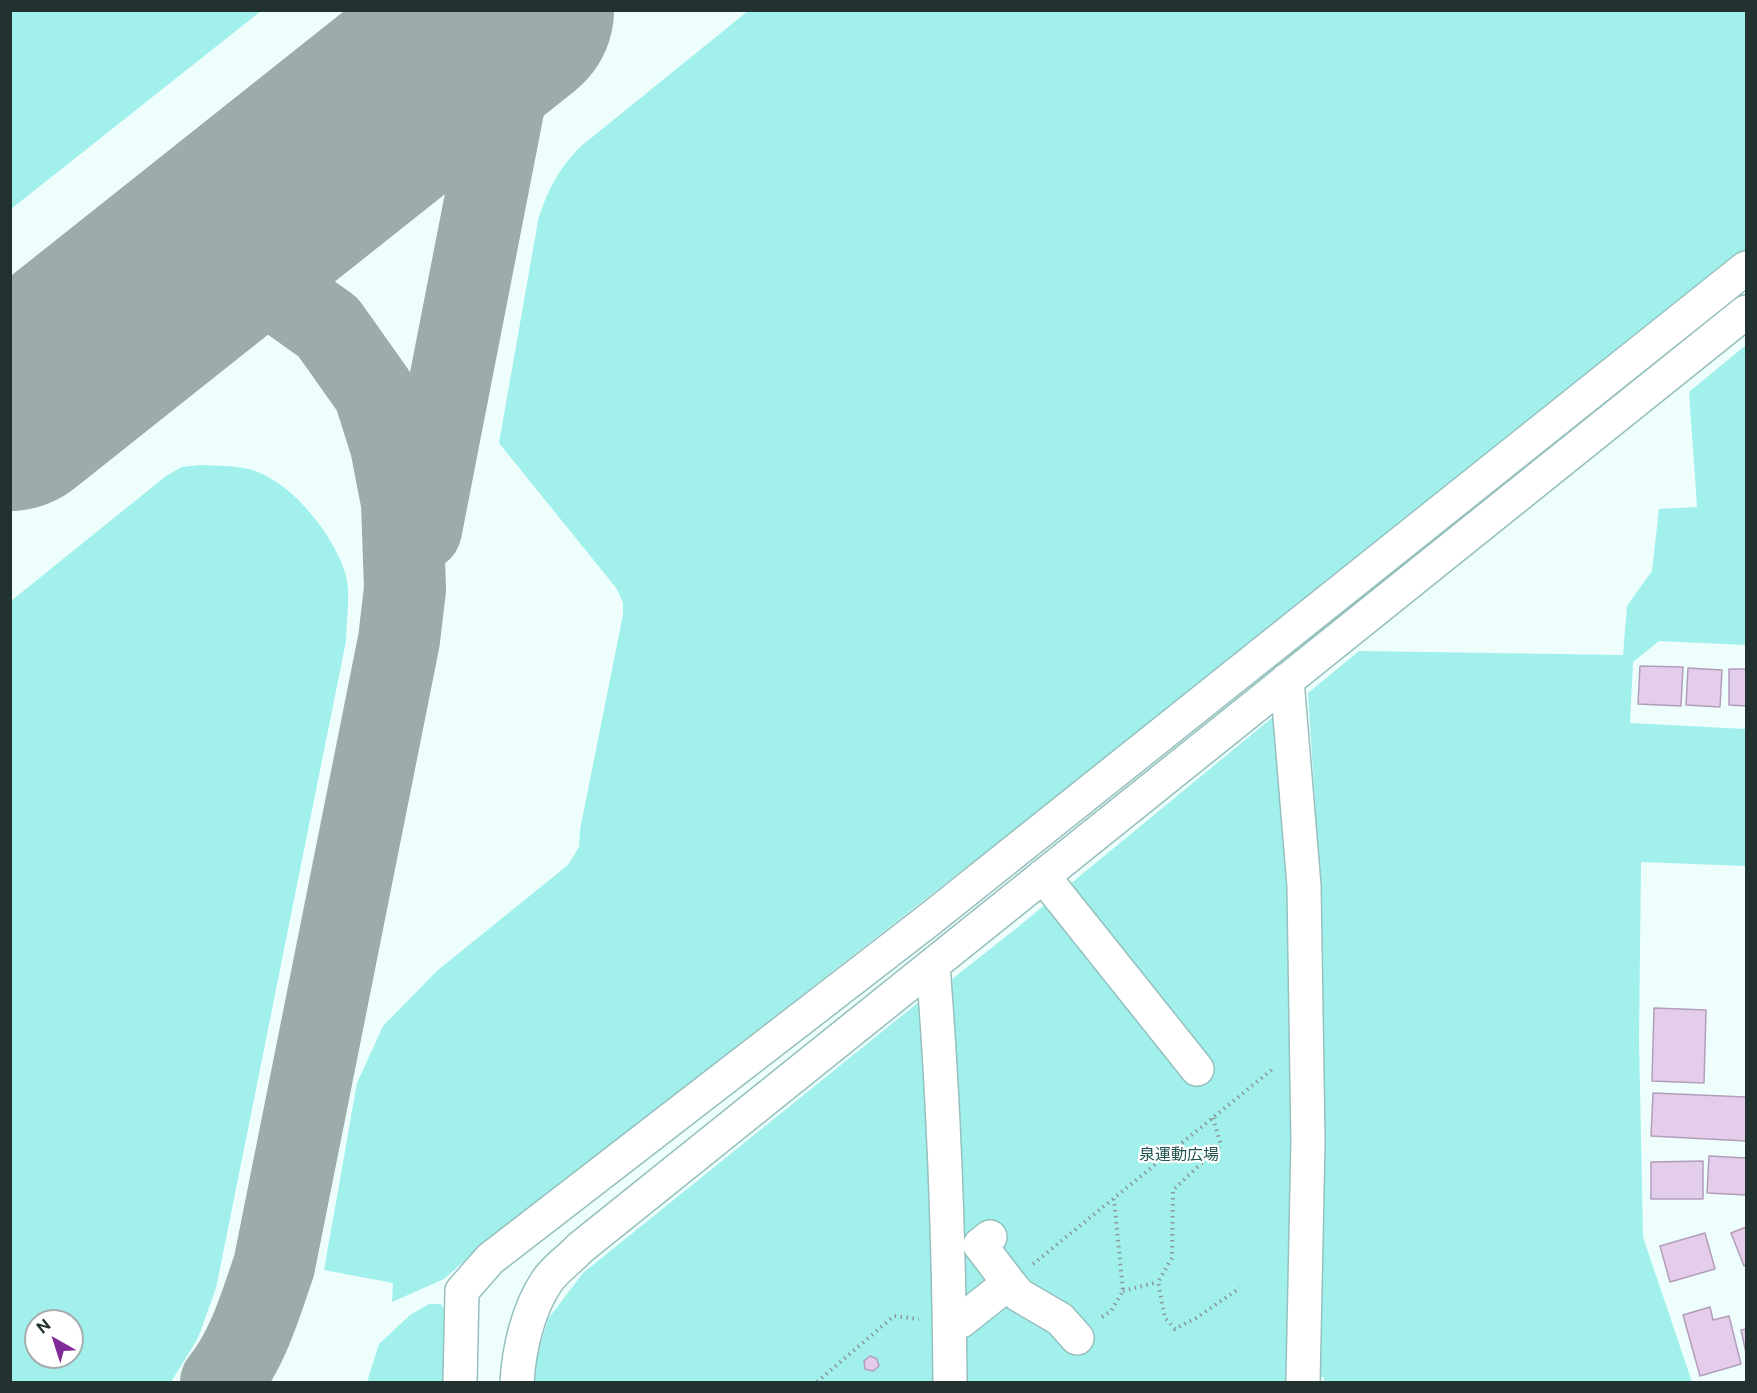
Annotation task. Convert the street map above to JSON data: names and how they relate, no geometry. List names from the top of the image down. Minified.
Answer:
{"parks":["泉運動広場"],"north":"top left"}
